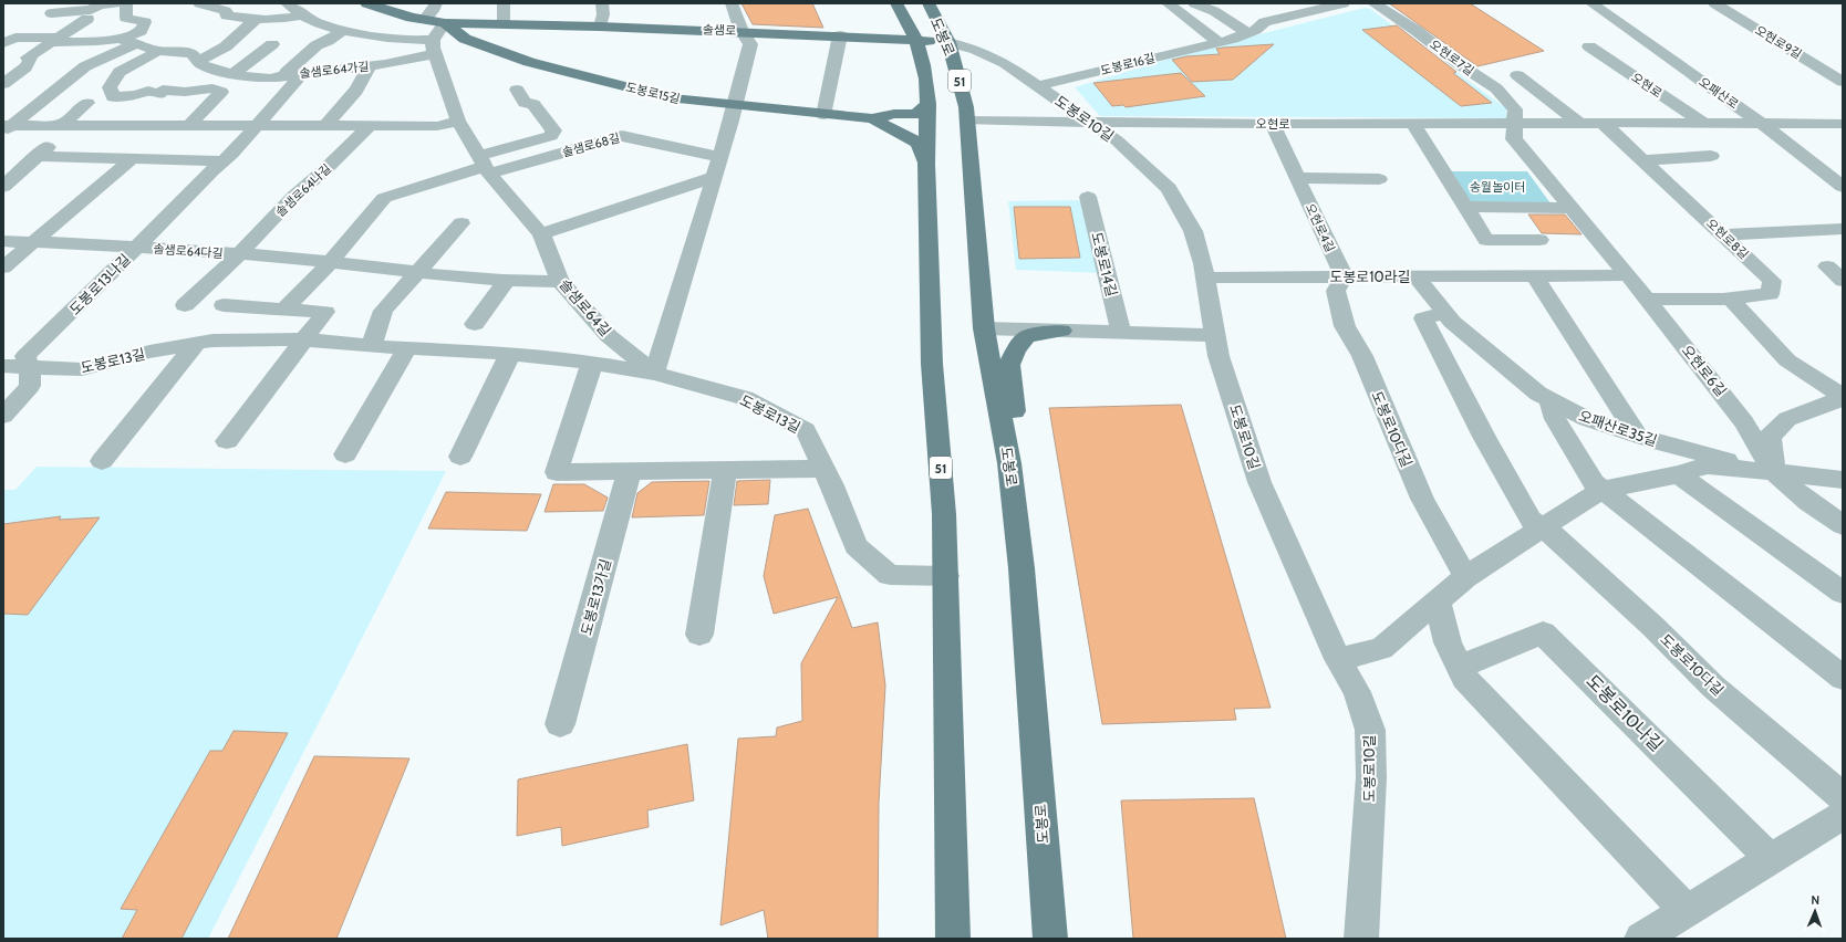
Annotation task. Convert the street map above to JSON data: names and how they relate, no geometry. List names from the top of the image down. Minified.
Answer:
{"streets":{"main road":["솔샘로","도봉로","51","도봉로15길"],"street":["오현로9길","오현로7길","도봉로16길","솔샘로64가길","오현로","오패산로","도봉로10길","솔샘로68길","솔샘로64나길","오현로4길","오현로8길","솔샘로64다길","도봉로14길","도봉로10라길","도봉로13나길","솔샘로64길","도봉로13길","오현로6길","오패산로35길","도봉로10다길","도봉로13가길","도봉로10나길"]},"crossings":[["솔샘로","도봉로"],["솔샘로","도봉로15길"],["솔샘로","도봉로10길"],["도봉로","오현로"],["도봉로","도봉로10길"],["도봉로","도봉로13길"],["오현로7길","오현로"],["오현로7길","오현로6길"],["도봉로16길","도봉로10길"],["솔샘로64가길","도봉로13나길"],["솔샘로64가길","솔샘로64길"],["오현로","오패산로"],["오현로","도봉로10길"],["오현로","오현로4길"],["오현로","오현로8길"],["오현로","오현로6길"],["도봉로10길","도봉로10라길"],["솔샘로68길","솔샘로64길"],["솔샘로64나길","솔샘로64다길"],["오현로4길","도봉로10라길"],["오현로4길","도봉로10다길"],["오현로8길","오현로6길"],["솔샘로64다길","도봉로13나길"],["솔샘로64다길","솔샘로64길"],["도봉로10라길","오현로6길"],["도봉로10라길","오패산로35길"],["도봉로10라길","도봉로10다길"],["도봉로13나길","도봉로13길"],["솔샘로64길","도봉로13길"],["오현로6길","오패산로35길"],["오패산로35길","도봉로10다길"]],"parks":["송월놀이터"],"north":"top"}
